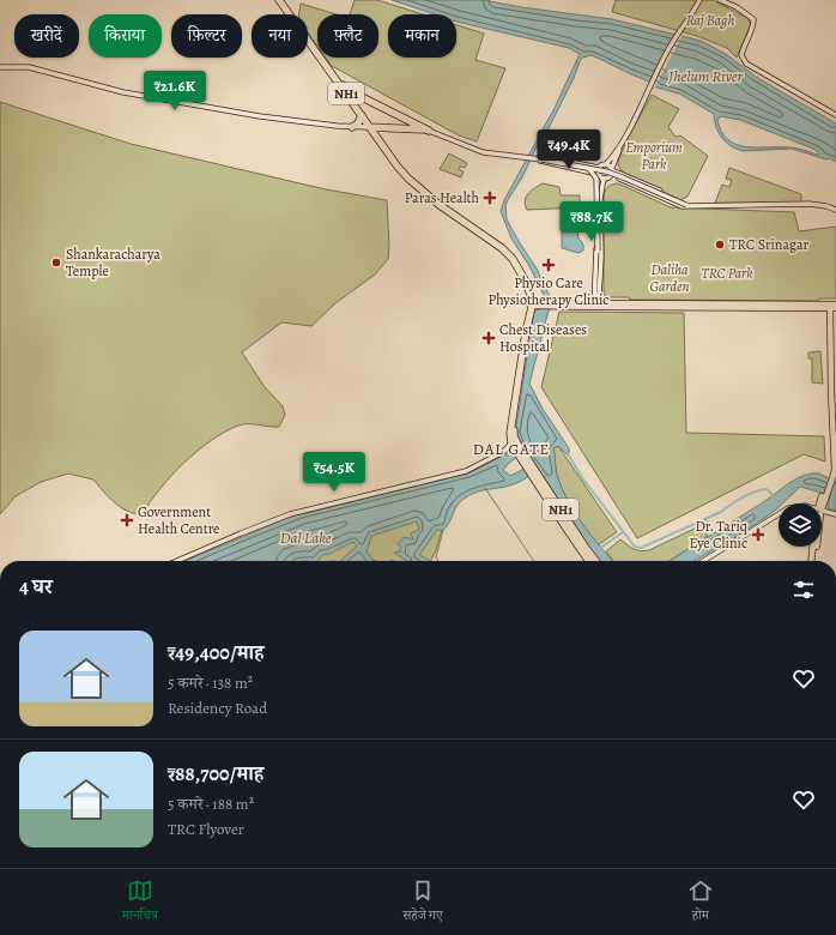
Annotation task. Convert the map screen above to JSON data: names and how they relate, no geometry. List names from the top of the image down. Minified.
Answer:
{"streets":{"highway":["NH1"]},"districts":["DAL GATE"],"water":["Jhelum River","Dal Lake"],"parks":["Raj Bagh","Emporium Park","Daliha Garden","TRC Park"],"places":{"health":["Paras Health","Physio Care Physiotherapy Clinic","Chest Diseases Hospital","Government Health Centre","Dr. Tariq Eye Clinic"],"other":["TRC Srinagar","Shankaracharya Temple"]},"page":{"chip":["खरीदें","किराया","फ़िल्टर","नया","फ़्लैट","मकान"],"price":["₹21.6K","₹49.4K","₹88.7K","₹54.5K"],"heading":"4 घर","list":[{"name":"₹49,400/माह","note":"5 कमरे · 138 m² · Residency Road"},{"name":"₹88,700/माह","note":"5 कमरे · 188 m² · TRC Flyover"}],"tabs":["मानचित्र","सहेजे गए","होम"]}}
